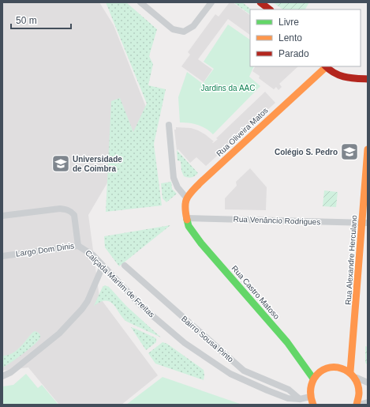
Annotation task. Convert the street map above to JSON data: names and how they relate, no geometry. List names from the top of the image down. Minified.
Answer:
{"streets":{"main road":["Rua Oliveira Matos","Rua Alexandre Herculano","Rua Castro Matoso"],"street":["Rua Venâncio Rodrigues","Largo Dom Dinis","Calçada Martim de Freitas","Bairro Sousa Pinto"]},"crossings":[["Rua Venâncio Rodrigues","Rua Alexandre Herculano"],["Rua Venâncio Rodrigues","Rua Castro Matoso"],["Largo Dom Dinis","Calçada Martim de Freitas"],["Calçada Martim de Freitas","Bairro Sousa Pinto"]],"parks":["Jardins da AAC"],"places":{"school or university":["Colégio S. Pedro","Universidade de Coimbra"]},"legend":["Livre","Lento","Parado"],"scale_bar":"50 m"}
